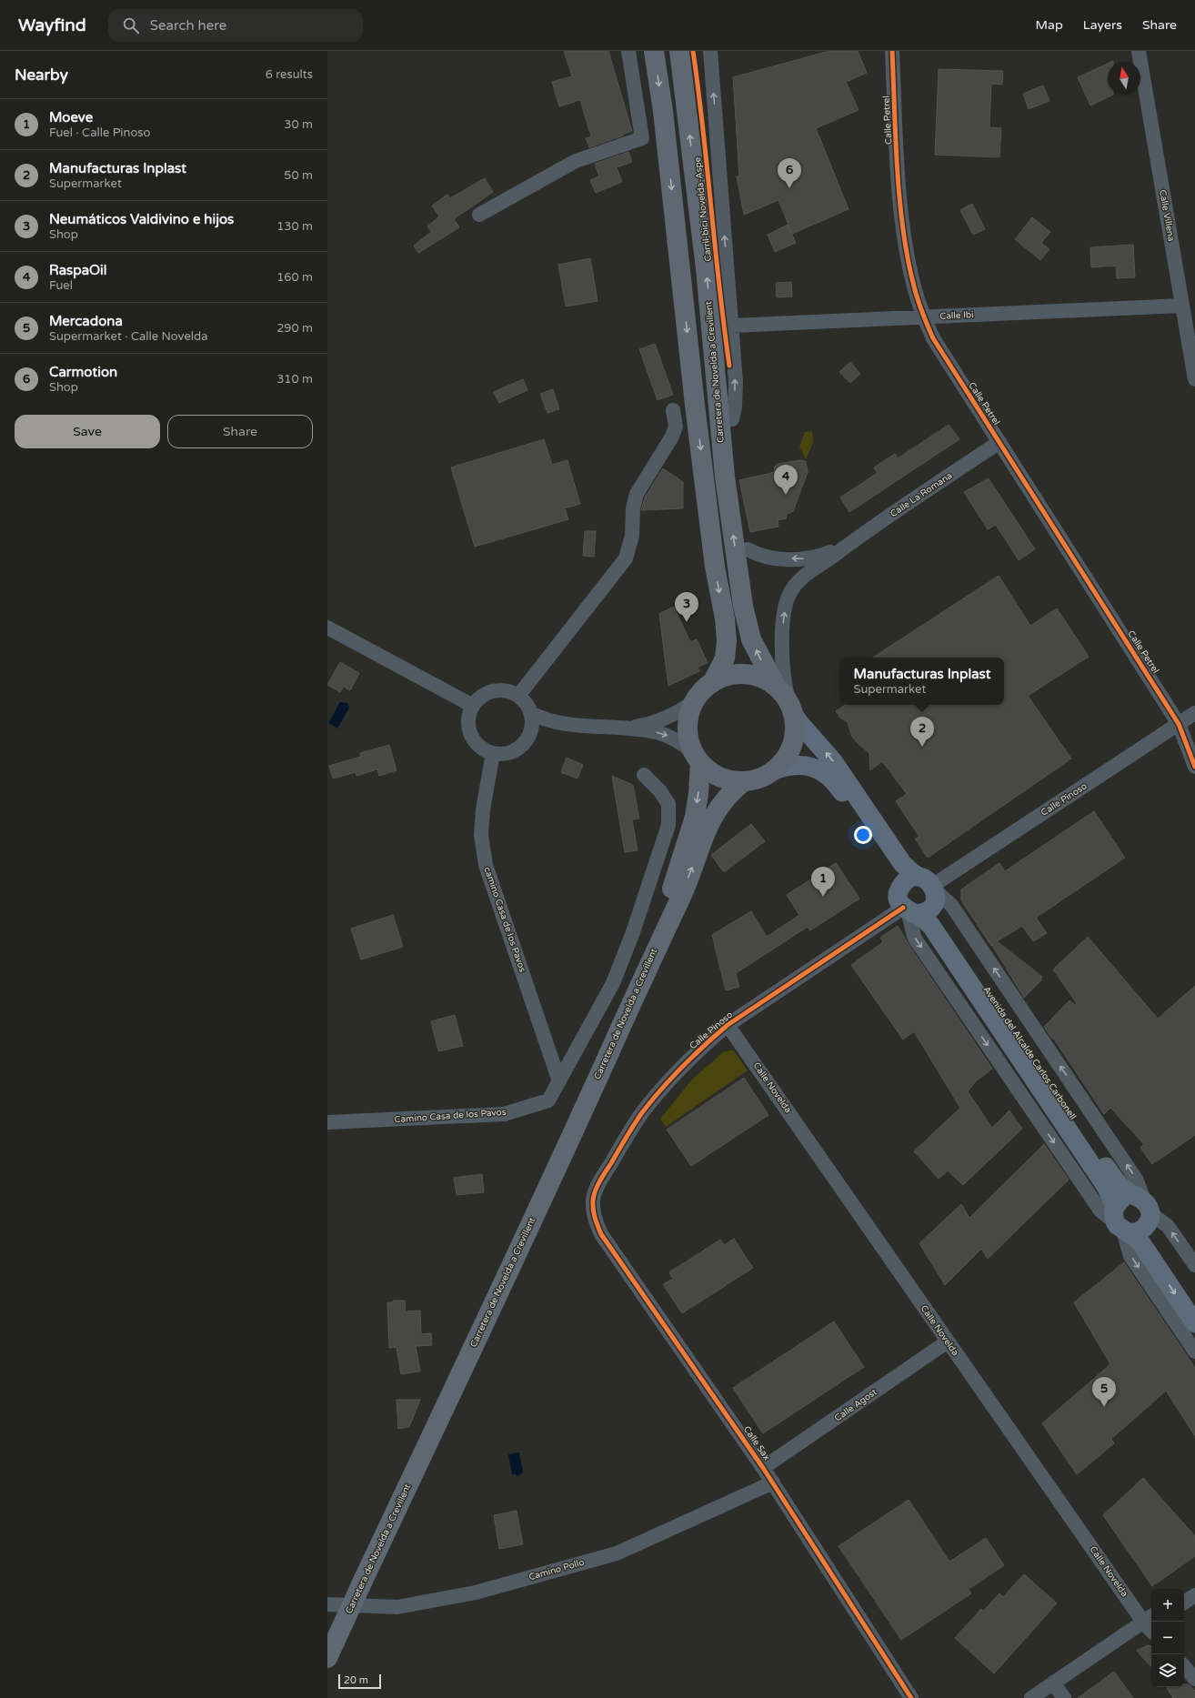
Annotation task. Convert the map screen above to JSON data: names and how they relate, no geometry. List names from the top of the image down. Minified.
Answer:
{"streets":{"highway":["Carretera de Novelda a Crevillent"],"main road":["Avenida del Alcalde Carlos Carbonell"],"street":["Calle Petrel","Calle Villena","Calle Ibi","Calle La Romana","Calle Pinoso","camino Casa de los Pavos","Calle Novelda","Camino Casa de los Pavos","Calle Agost","Calle Sax","Camino Pollo"],"cycle path":["Carril-bici Novelda-Aspe"]},"crossings":[["Calle Petrel","Calle Ibi"],["Calle Petrel","Calle La Romana"],["Calle Petrel","Calle Pinoso"],["Calle Villena","Calle Ibi"],["Calle Pinoso","Avenida del Alcalde Carlos Carbonell"],["Calle Pinoso","Calle Novelda"],["Calle Pinoso","Calle Sax"],["camino Casa de los Pavos","Camino Casa de los Pavos"],["Calle Novelda","Calle Agost"],["Calle Agost","Calle Sax"],["Calle Sax","Camino Pollo"]],"scale_bar":"20 m","north":"top","page":{"header":"Wayfind","search":"Search here","nav":["Map","Layers","Share"],"heading":["Nearby","6 results"],"list":[{"mark":"1","name":"Moeve","note":"Fuel · Calle Pinoso","value":"30 m"},{"mark":"2","name":"Manufacturas Inplast","note":"Supermarket","value":"50 m"},{"mark":"3","name":"Neumáticos Valdivino e hijos","note":"Shop","value":"130 m"},{"mark":"4","name":"RaspaOil","note":"Fuel","value":"160 m"},{"mark":"5","name":"Mercadona","note":"Supermarket · Calle Novelda","value":"290 m"},{"mark":"6","name":"Carmotion","note":"Shop","value":"310 m"}],"pins":["6","4","3","2","1","5"],"buttons":["Save","Share"],"popup":["Manufacturas Inplast","Supermarket"],"map_buttons":["+","−"],"scale":"20 m"}}
